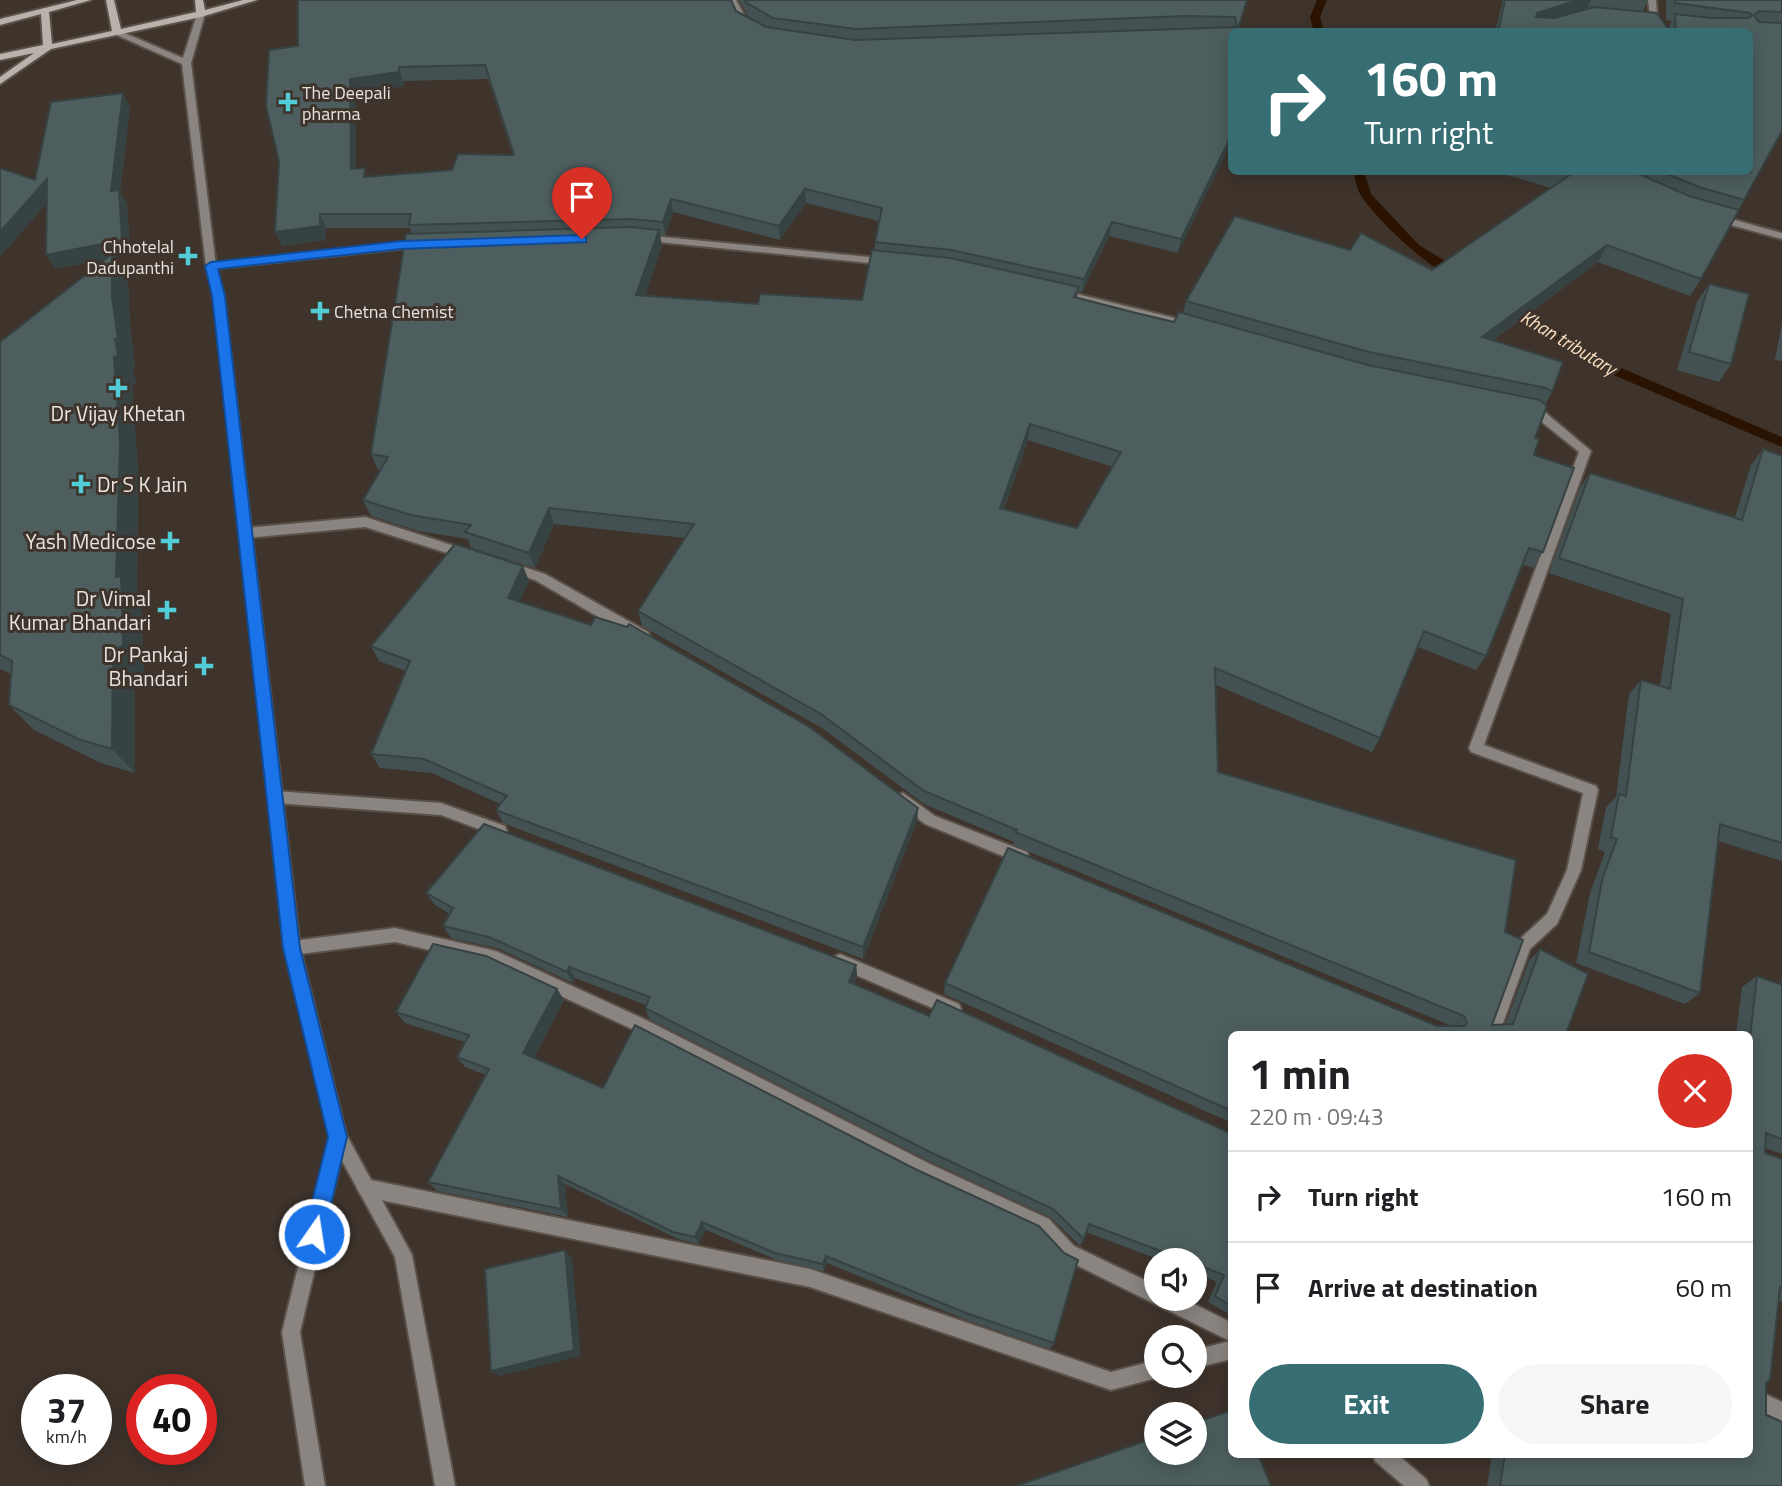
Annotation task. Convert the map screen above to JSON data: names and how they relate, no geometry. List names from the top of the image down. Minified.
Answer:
{"water":["Khan tributary"],"places":{"health":["The Deepali pharma","Chhotelal Dadupanthi","Chetna Chemist","Dr Vijay Khetan","Dr S K Jain","Yash Medicose","Dr Vimal Kumar Bhandari","Dr Pankaj Bhandari"]},"page":{"turn":["160 m","Turn right"],"heading":["1 min","220 m · 09:43"],"list":[{"name":"Turn right","value":"160 m"},{"name":"Arrive at destination","value":"60 m"}],"buttons":["Exit","Share"],"speed":"37 km/h","limit":"40"}}
